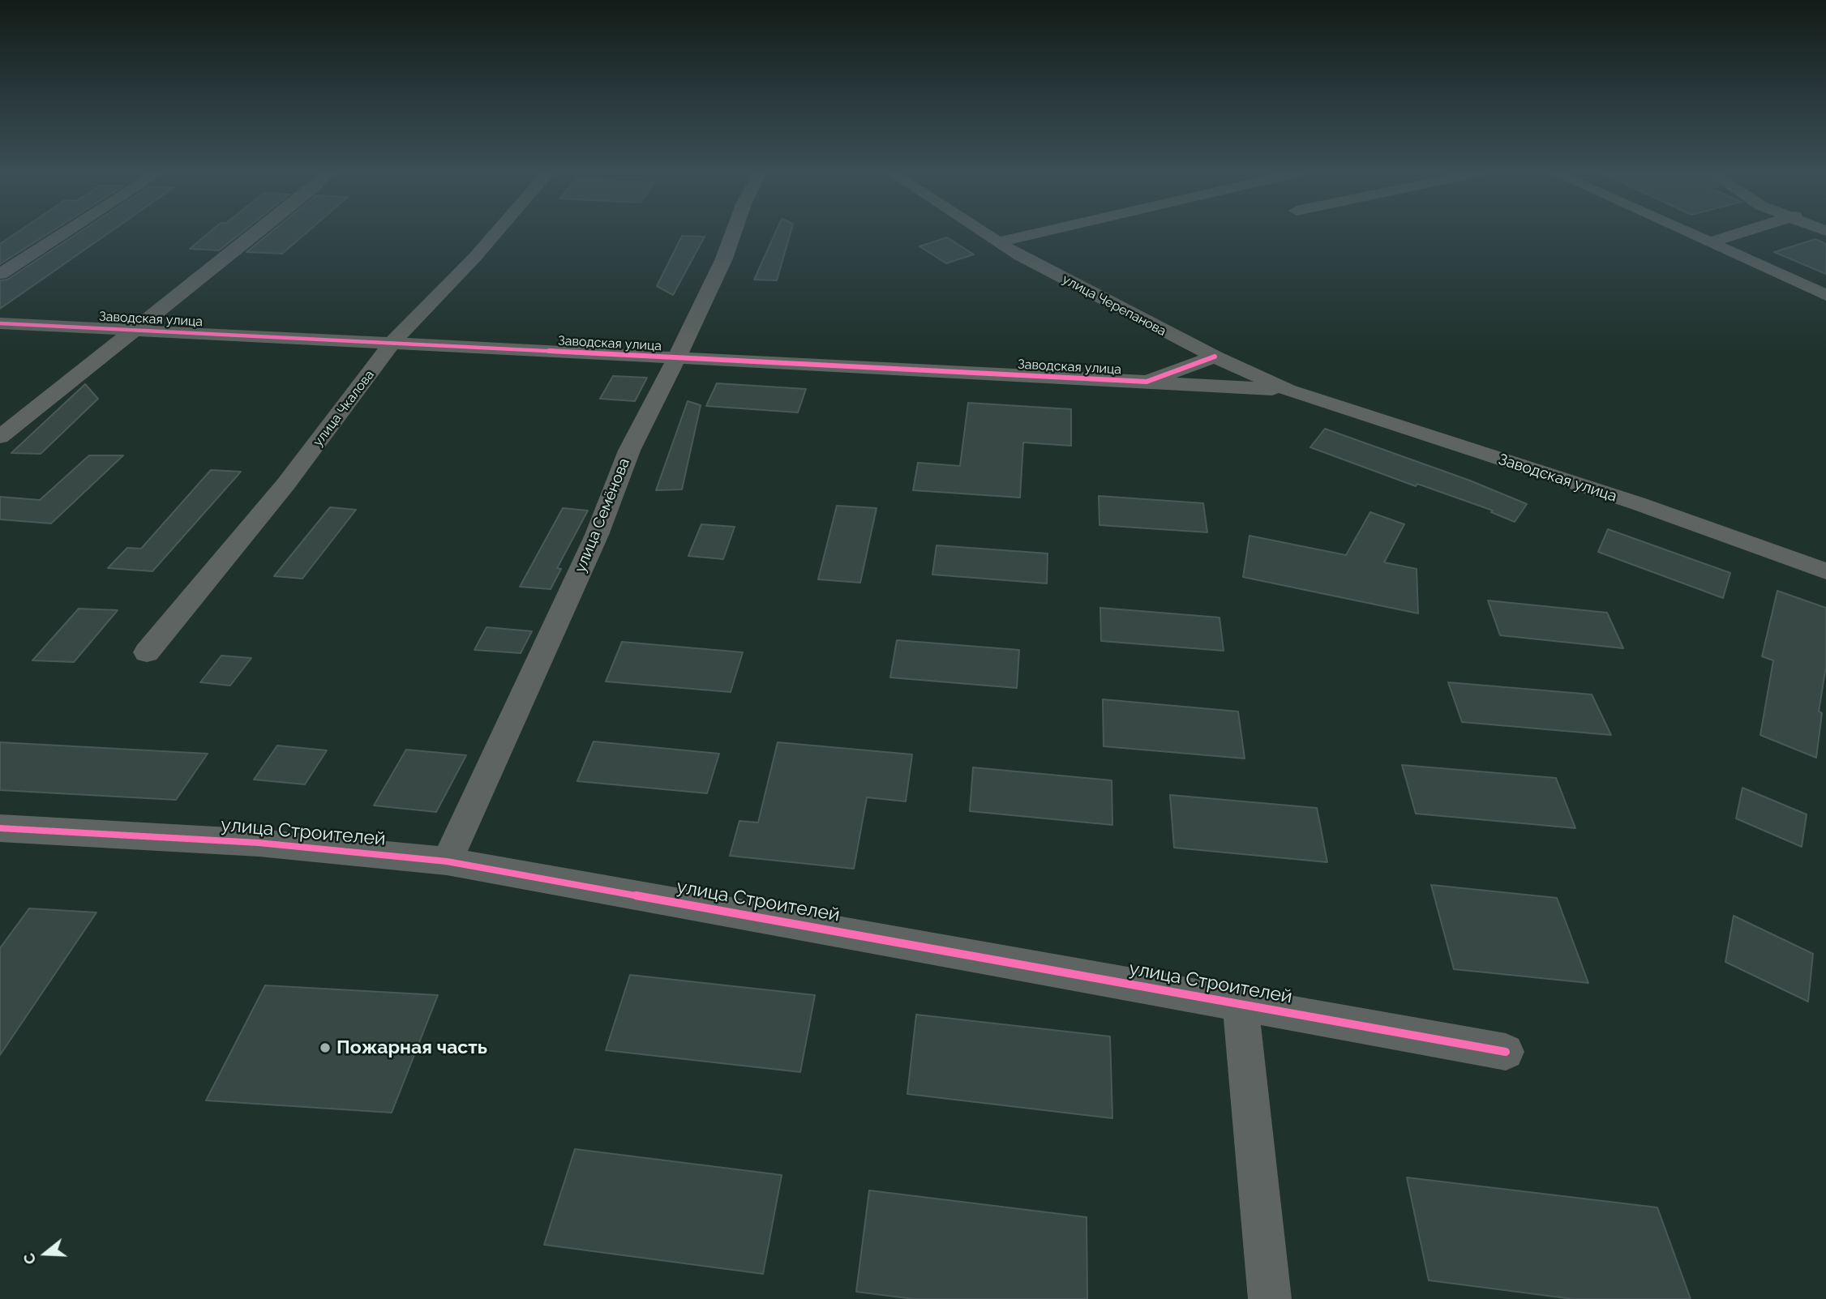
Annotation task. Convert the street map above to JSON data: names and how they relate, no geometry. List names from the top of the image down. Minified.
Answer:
{"streets":{"street":["улица Черепанова","Заводская улица","улица Чкалова","улица Семёнова","улица Строителей"]},"crossings":[["улица Черепанова","Заводская улица"],["Заводская улица","улица Чкалова"],["Заводская улица","улица Семёнова"],["улица Семёнова","улица Строителей"]],"places":["Пожарная часть"],"north":"left"}
